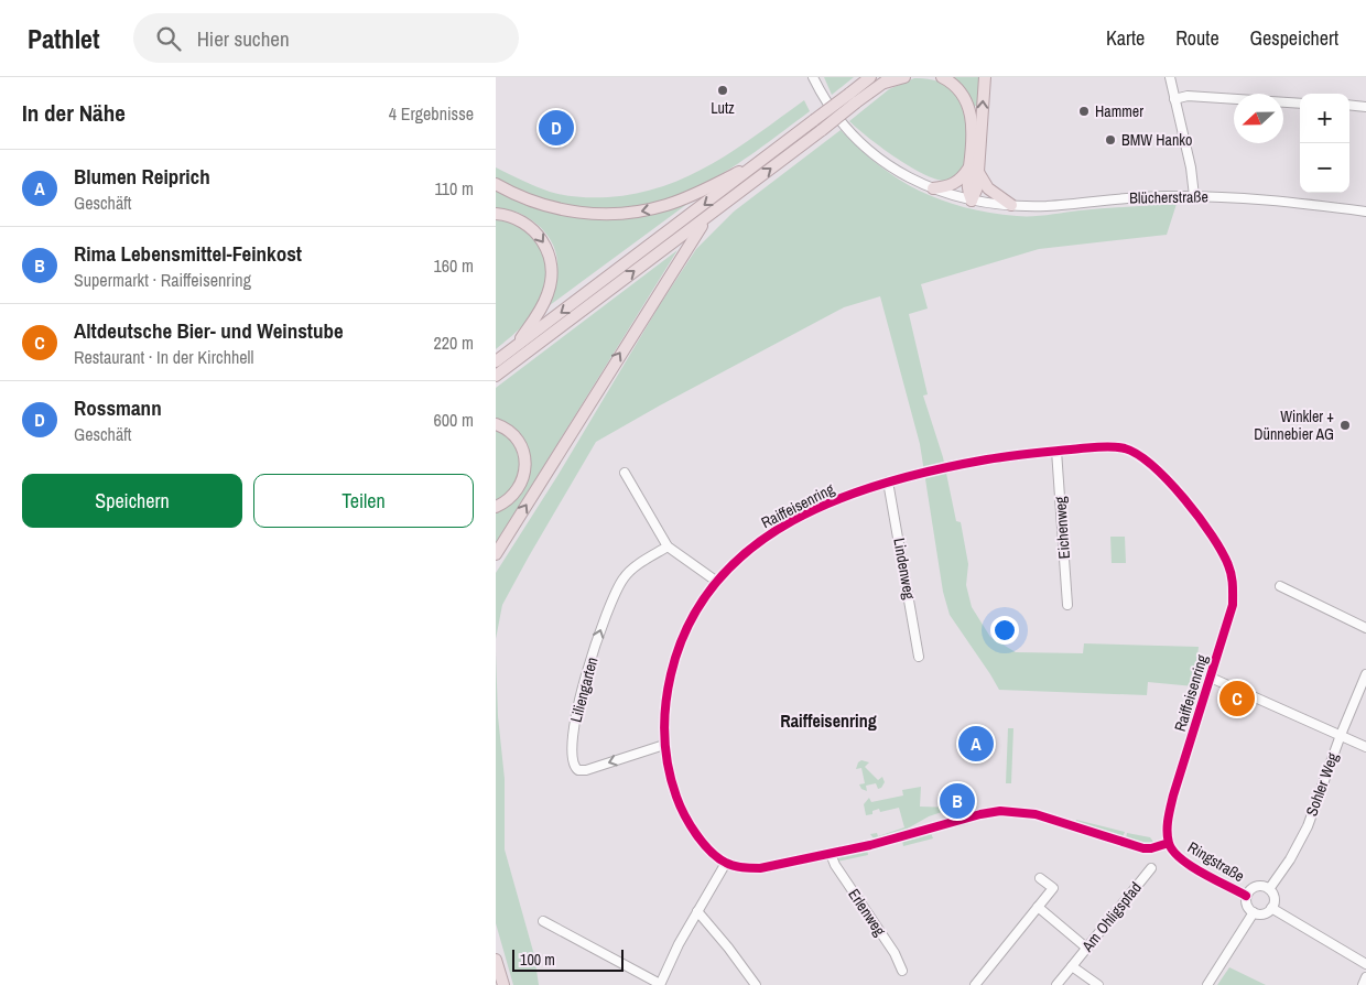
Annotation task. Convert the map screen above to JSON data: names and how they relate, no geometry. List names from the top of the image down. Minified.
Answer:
{"streets":{"street":["Blücherstraße","Raiffeisenring","Eichenweg","Lindenweg","Liliengarten","Sohler Weg","Ringstraße","Erlenweg","Am Ohligspfad"]},"crossings":[["Raiffeisenring","Eichenweg"],["Raiffeisenring","Lindenweg"],["Raiffeisenring","Liliengarten"],["Raiffeisenring","Ringstraße"],["Raiffeisenring","Erlenweg"],["Sohler Weg","Ringstraße"]],"districts":["Raiffeisenring"],"places":["Lutz","Hammer","BMW Hanko","Winkler + Dünnebier AG"],"scale_bar":"100 m","north":"left","page":{"header":"Pathlet","search":"Hier suchen","nav":["Karte","Route","Gespeichert"],"heading":["In der Nähe","4 Ergebnisse"],"map_buttons":["+","−"],"pins":["D","C","A","B"],"list":[{"mark":"A","name":"Blumen Reiprich","note":"Geschäft","value":"110 m"},{"mark":"B","name":"Rima Lebensmittel-Feinkost","note":"Supermarkt · Raiffeisenring","value":"160 m"},{"mark":"C","name":"Altdeutsche Bier- und Weinstube","note":"Restaurant · In der Kirchhell","value":"220 m"},{"mark":"D","name":"Rossmann","note":"Geschäft","value":"600 m"}],"buttons":["Speichern","Teilen"],"scale":"100 m"}}
